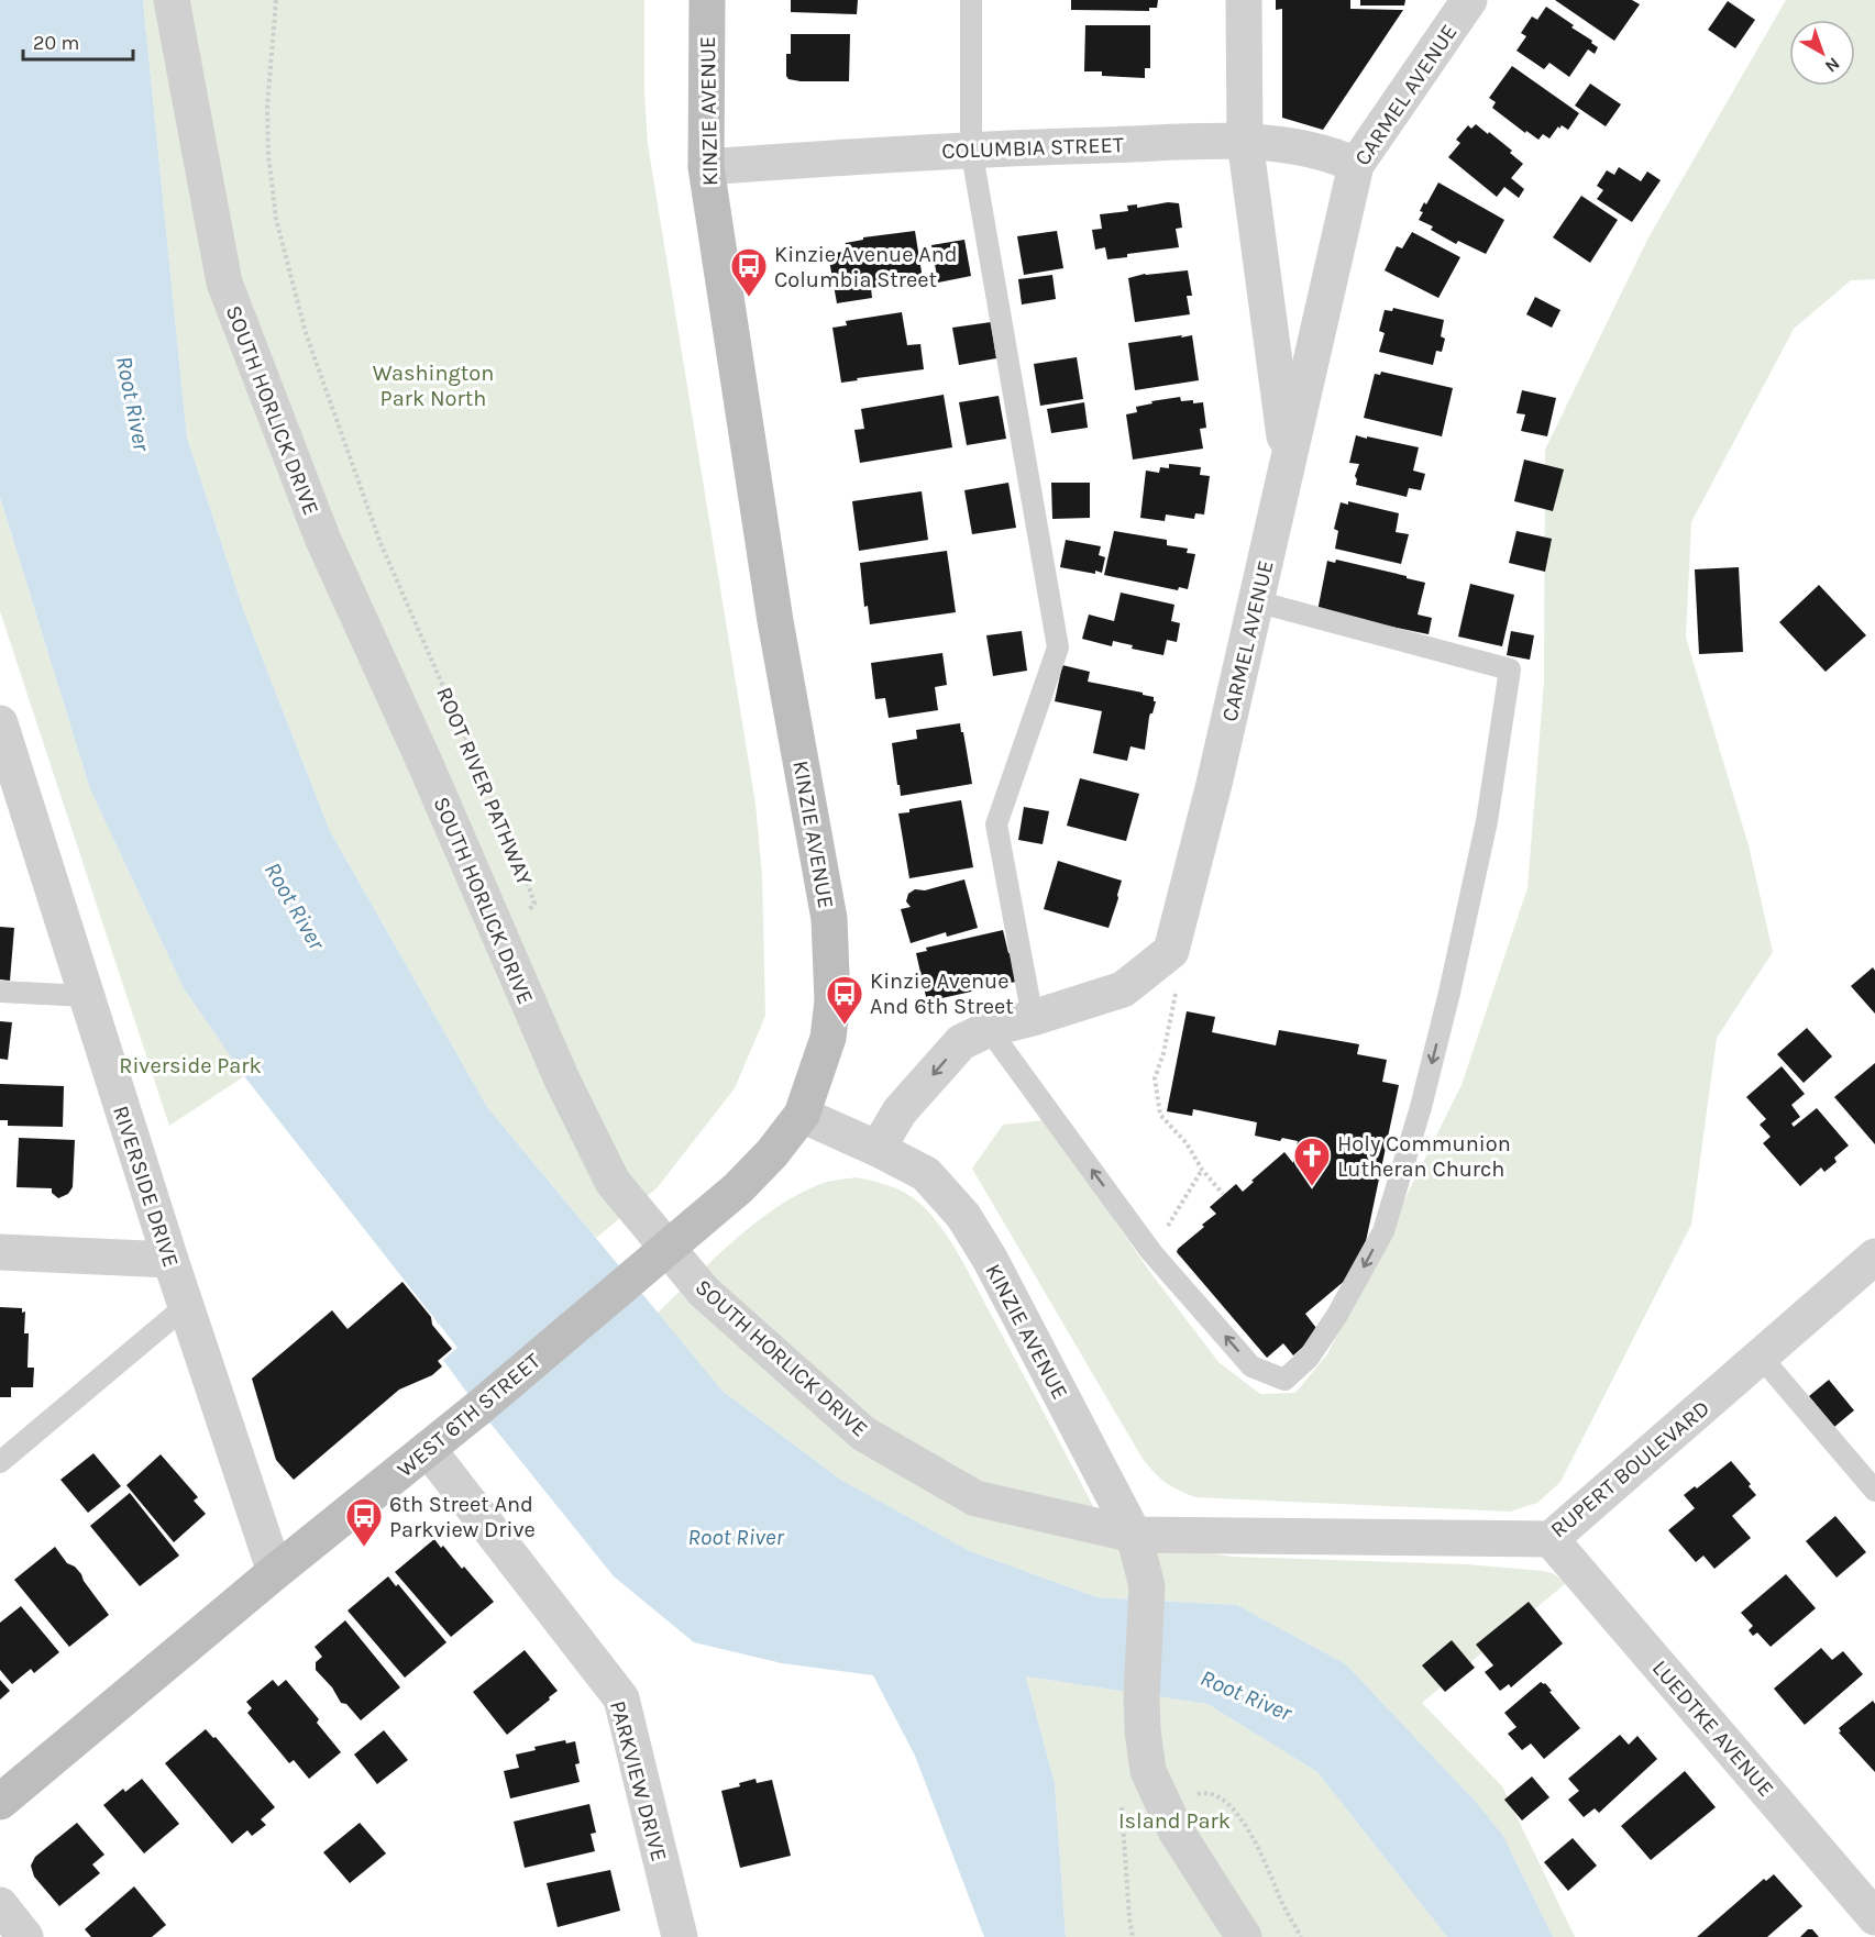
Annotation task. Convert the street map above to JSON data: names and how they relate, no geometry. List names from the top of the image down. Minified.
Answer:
{"streets":{"street":["CARMEL AVENUE","KINZIE AVENUE","COLUMBIA STREET","SOUTH HORLICK DRIVE","RIVERSIDE DRIVE","WEST 6TH STREET","RUPERT BOULEVARD","LUEDTKE AVENUE","PARKVIEW DRIVE"],"path":["ROOT RIVER PATHWAY"]},"crossings":[["CARMEL AVENUE","COLUMBIA STREET"],["KINZIE AVENUE","COLUMBIA STREET"],["KINZIE AVENUE","SOUTH HORLICK DRIVE"],["KINZIE AVENUE","WEST 6TH STREET"],["KINZIE AVENUE","RUPERT BOULEVARD"],["SOUTH HORLICK DRIVE","ROOT RIVER PATHWAY"],["SOUTH HORLICK DRIVE","RUPERT BOULEVARD"],["RIVERSIDE DRIVE","WEST 6TH STREET"],["WEST 6TH STREET","PARKVIEW DRIVE"],["RUPERT BOULEVARD","LUEDTKE AVENUE"]],"water":["Root River"],"parks":["Washington Park North","Riverside Park","Island Park"],"places":{"bus stop":["Kinzie Avenue And Columbia Street","Kinzie Avenue And 6th Street","6th Street And Parkview Drive"],"church":["Holy Communion Lutheran Church"]},"scale_bar":"20 m","north":"bottom right"}
